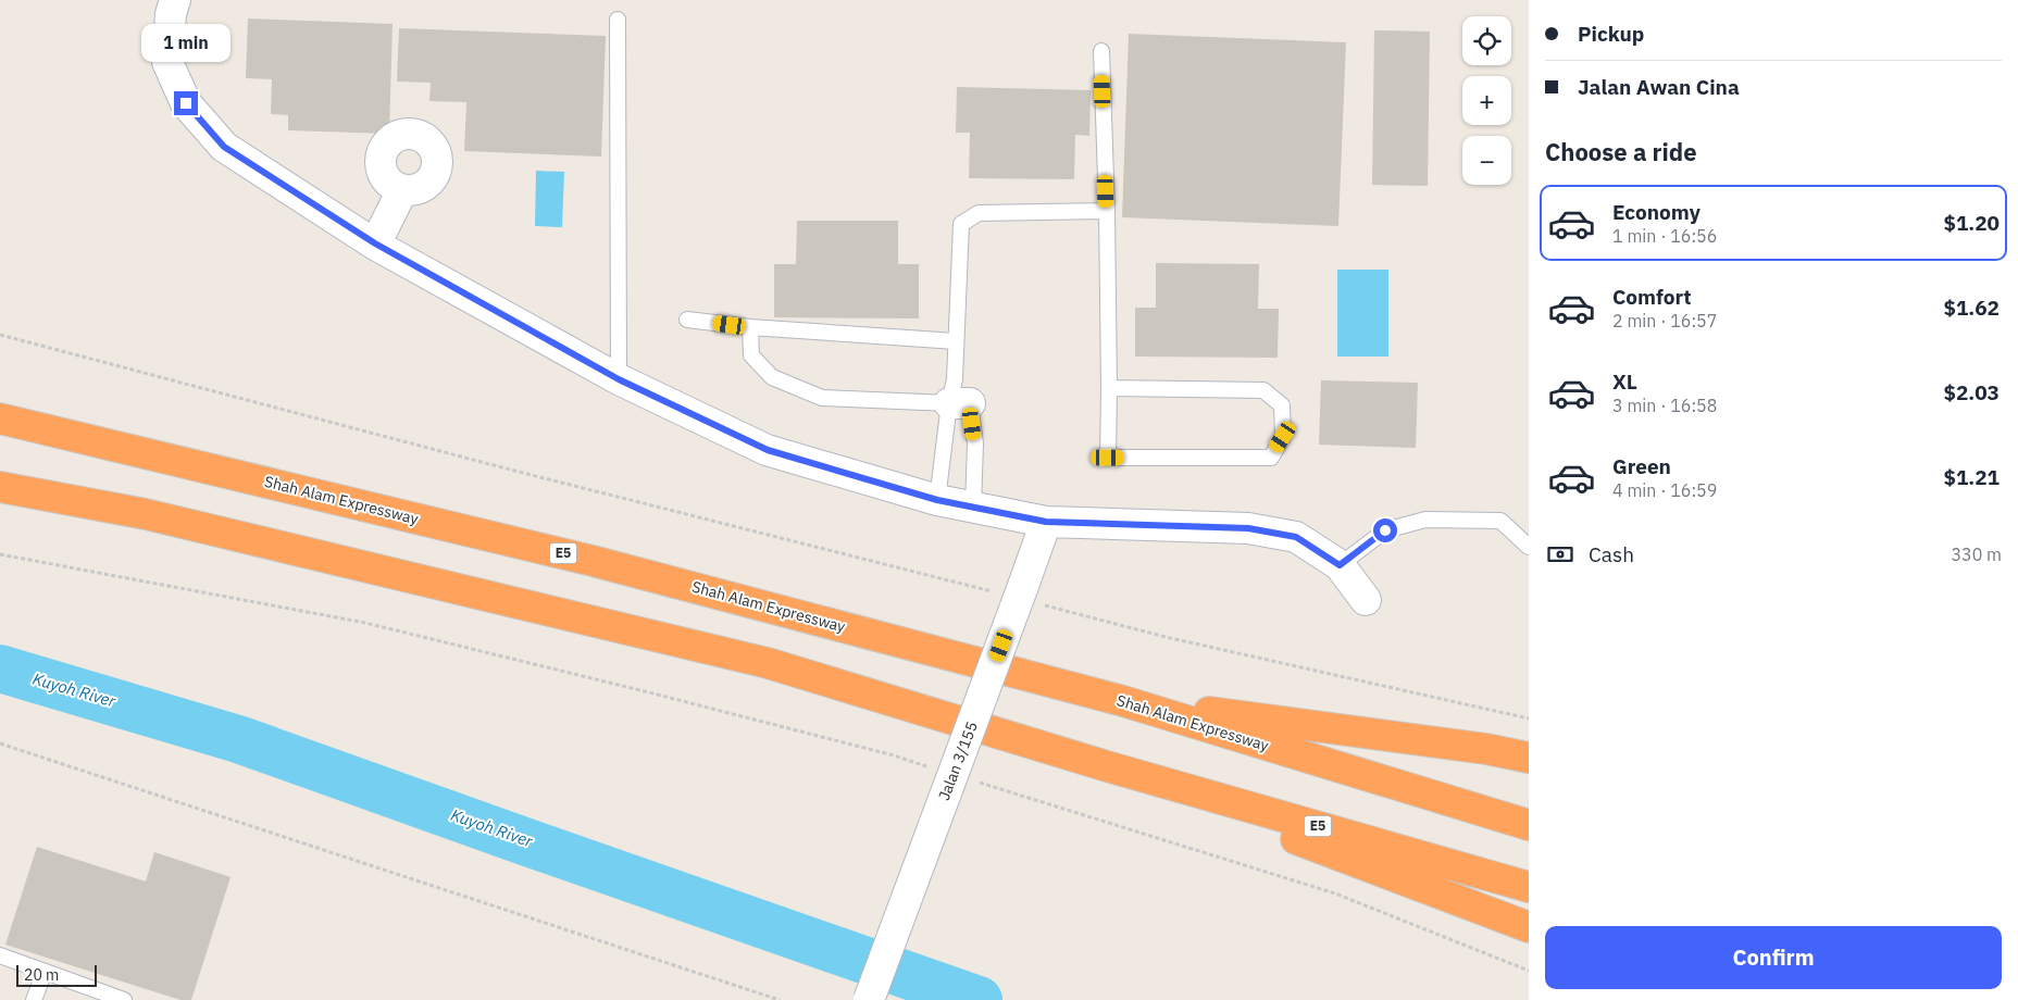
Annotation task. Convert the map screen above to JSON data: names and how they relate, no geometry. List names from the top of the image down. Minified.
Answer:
{"streets":{"highway":["Shah Alam Expressway","E5"],"street":["Jalan 3/155"]},"water":["Kuyoh River"],"scale_bar":"20 m","page":{"banner":["Pickup","Jalan Awan Cina"],"map_buttons":["+","−"],"bubble":"1 min","heading":"Choose a ride","list":[{"name":"Economy","note":"1 min · 16:56","value":"$1.20"},{"name":"Comfort","note":"2 min · 16:57","value":"$1.62"},{"name":"XL","note":"3 min · 16:58","value":"$2.03"},{"name":"Green","note":"4 min · 16:59","value":"$1.21"}],"pay":["Cash","330 m"],"buttons":"Confirm","scale":"20 m"}}
